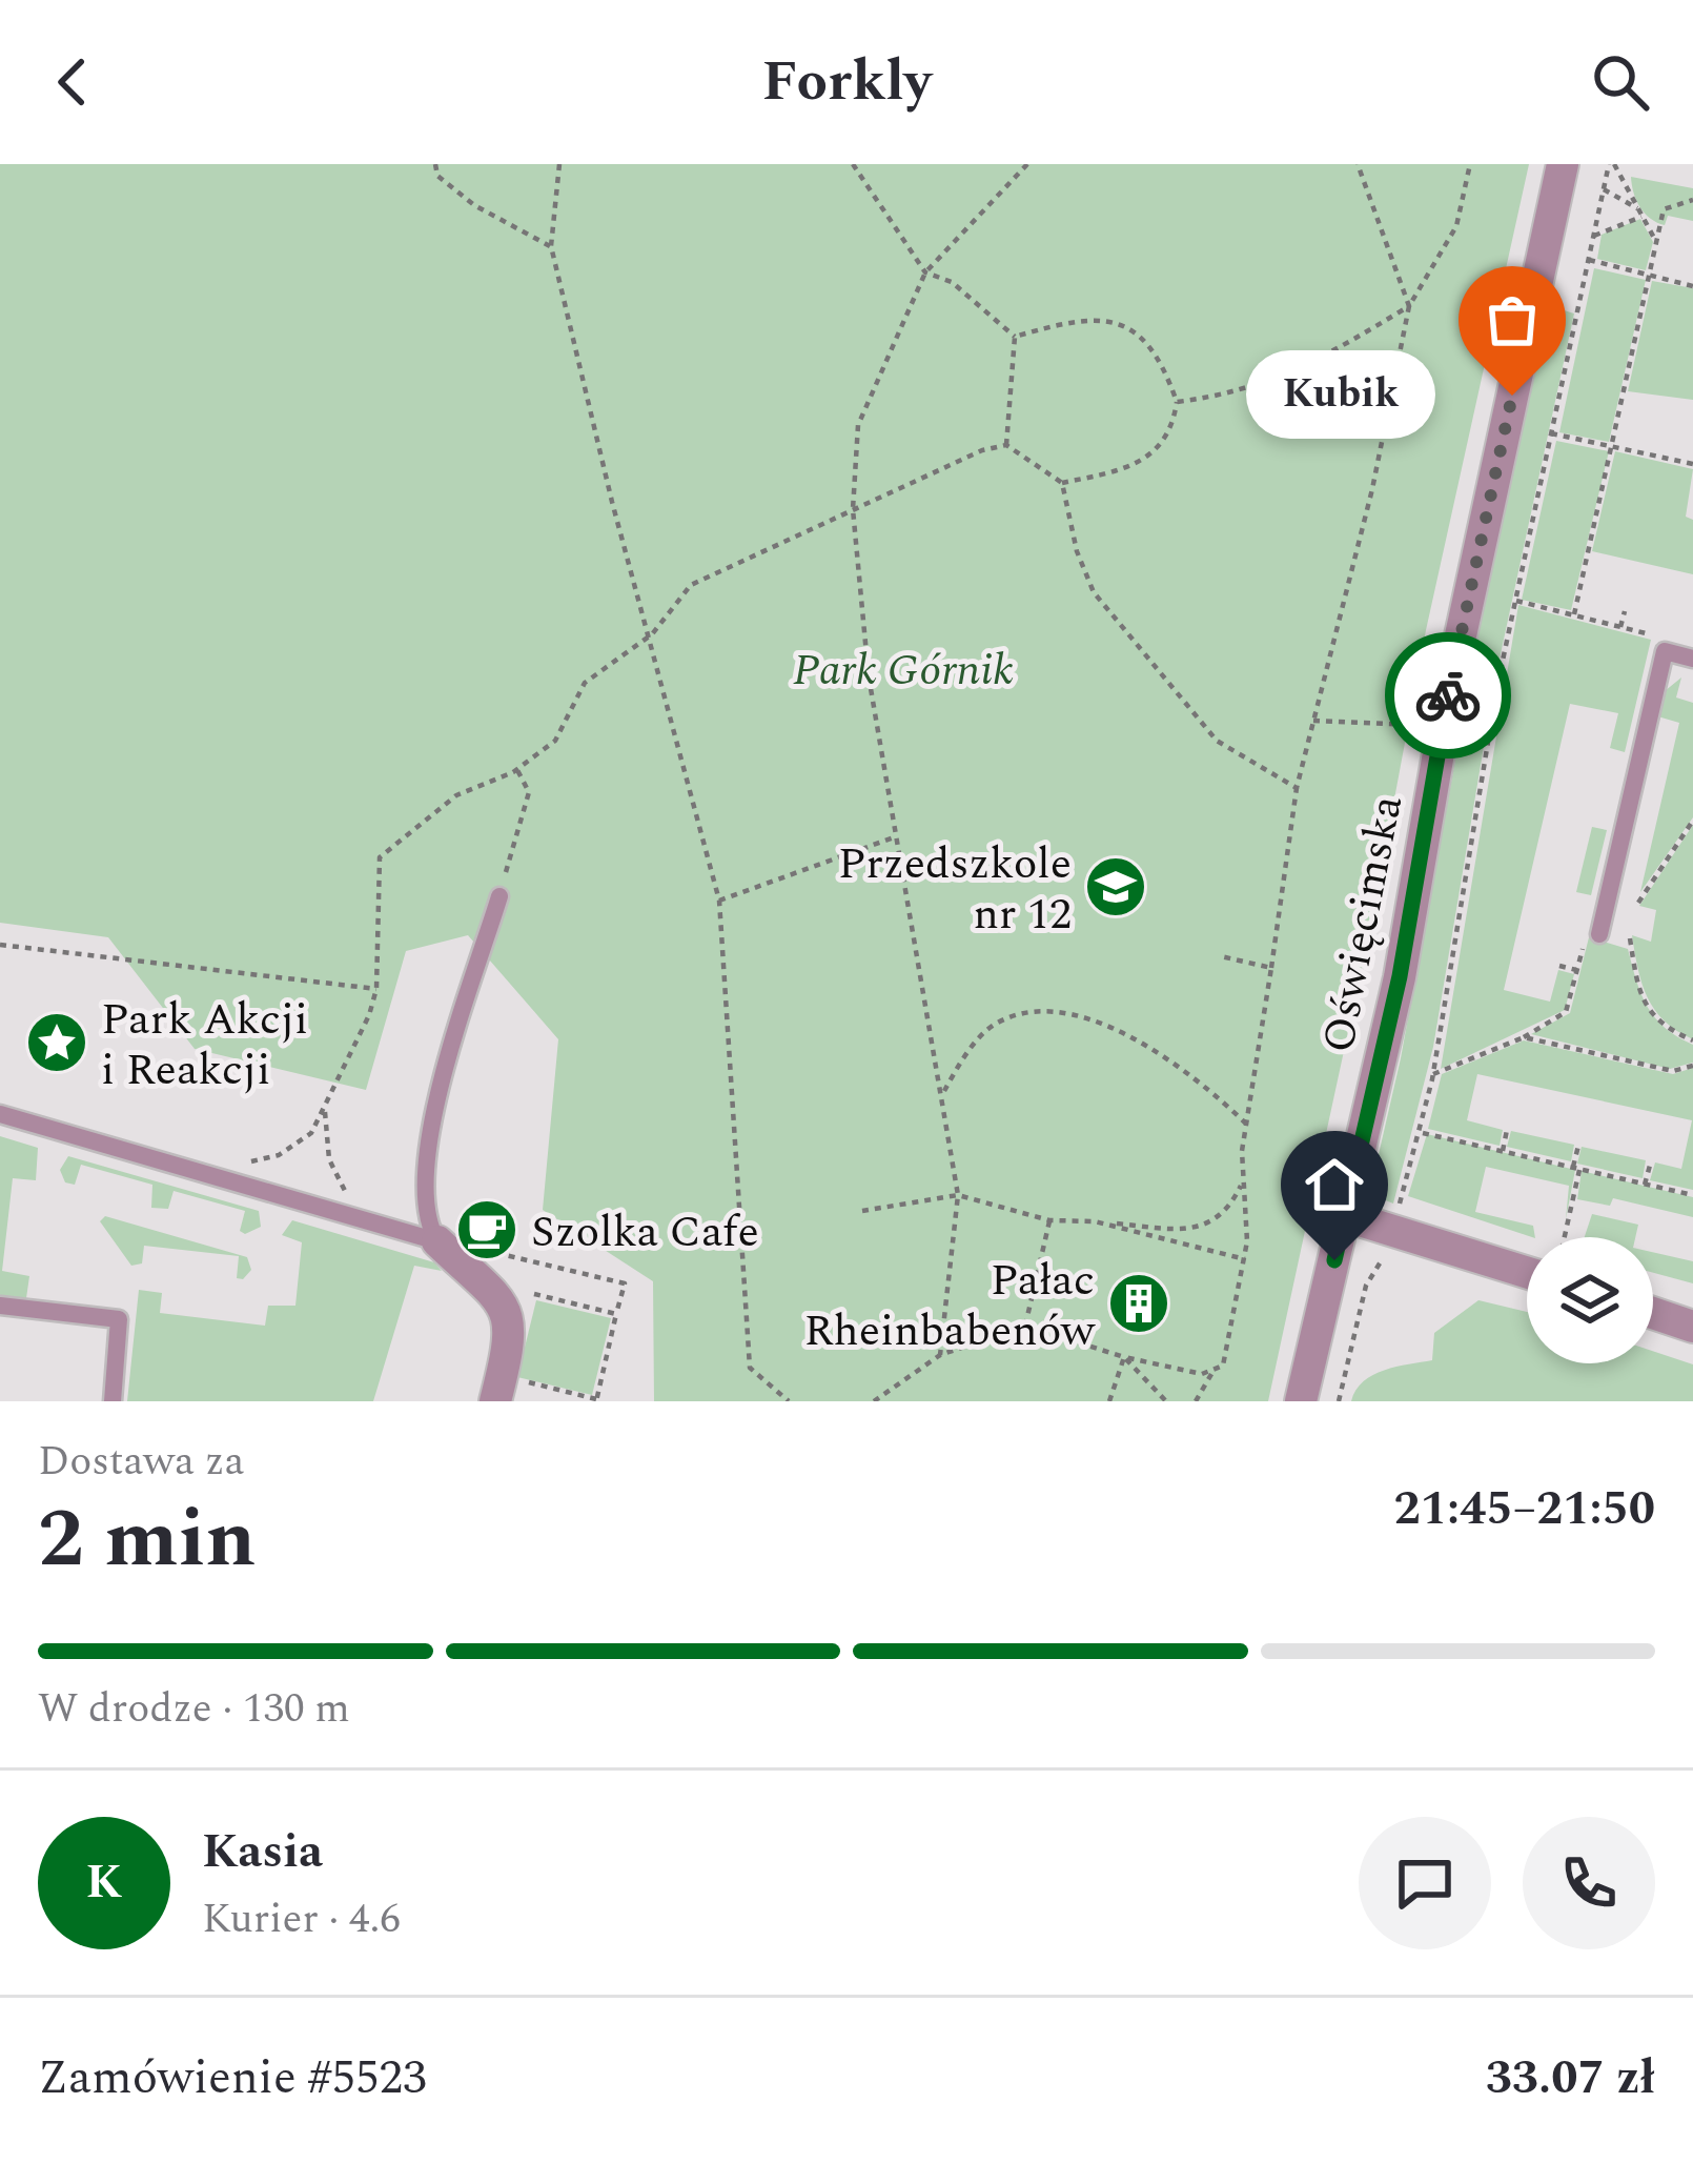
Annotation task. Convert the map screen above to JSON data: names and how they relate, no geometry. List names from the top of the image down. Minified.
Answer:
{"streets":{"street":["Oświęcimska"]},"parks":["Park Górnik"],"places":{"other":["Kubik"],"school or university":["Przedszkole nr 12"],"place":["Park Akcji i Reakcji"],"cafe":["Szolka Cafe"],"building":["Pałac Rheinbabenów"]},"page":{"header":"Forkly","bubble":"Kubik","heading":["2 min","Dostawa za","21:45–21:50"],"panel":["Kasia","Kurier · 4.6","Zamówienie #5523","33.07 zł"],"bar":"W drodze · 130 m","round":"K"}}
